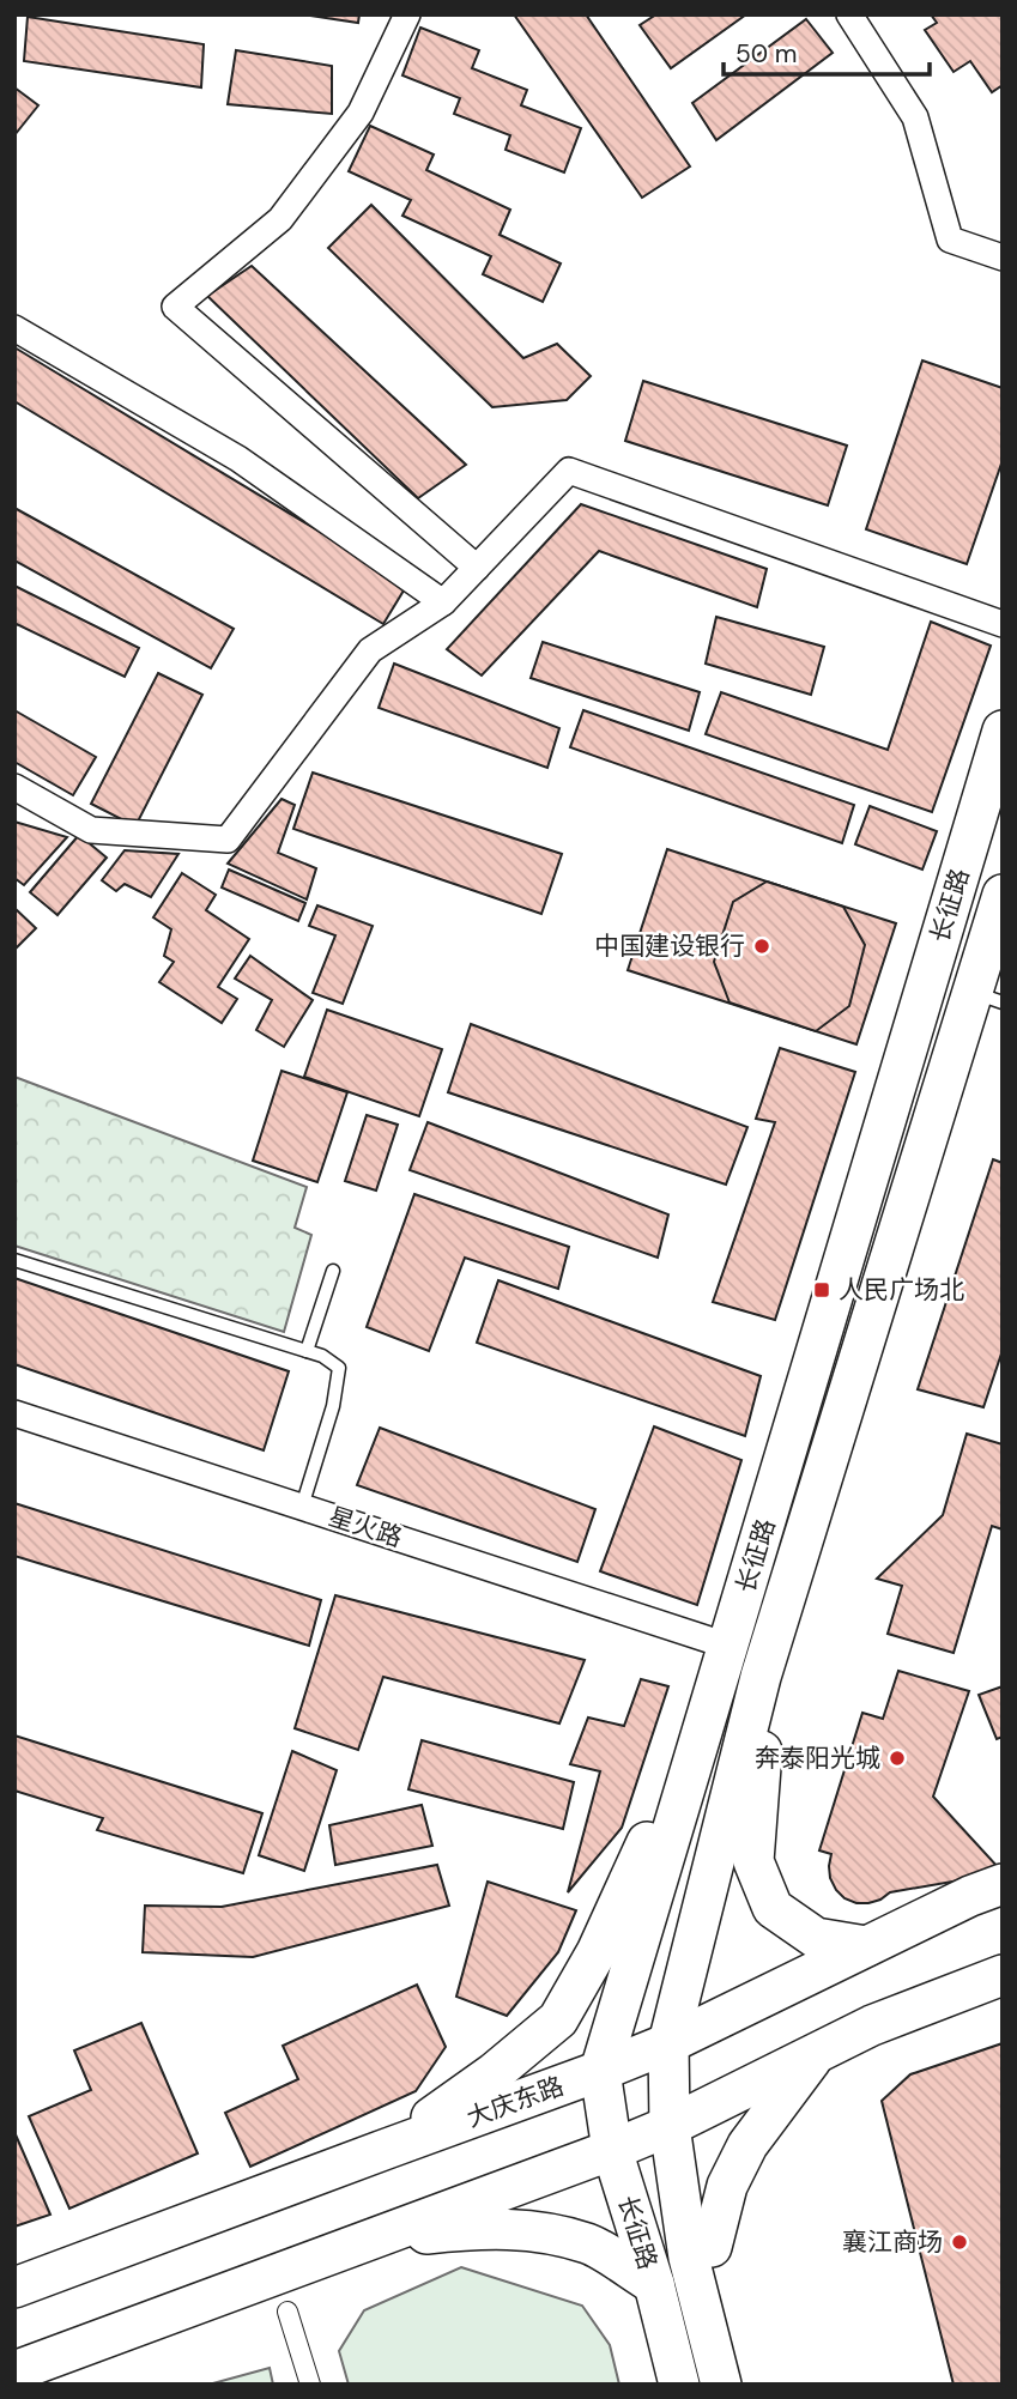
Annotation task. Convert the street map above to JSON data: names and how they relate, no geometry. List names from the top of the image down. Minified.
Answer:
{"streets":{"main road":["长征路","大庆东路"],"street":["星火路"]},"crossings":[["长征路","大庆东路"]],"places":{"other":["中国建设银行","奔泰阳光城","襄江商场"],"transit":["人民广场北"]},"scale_bar":"50 m"}
